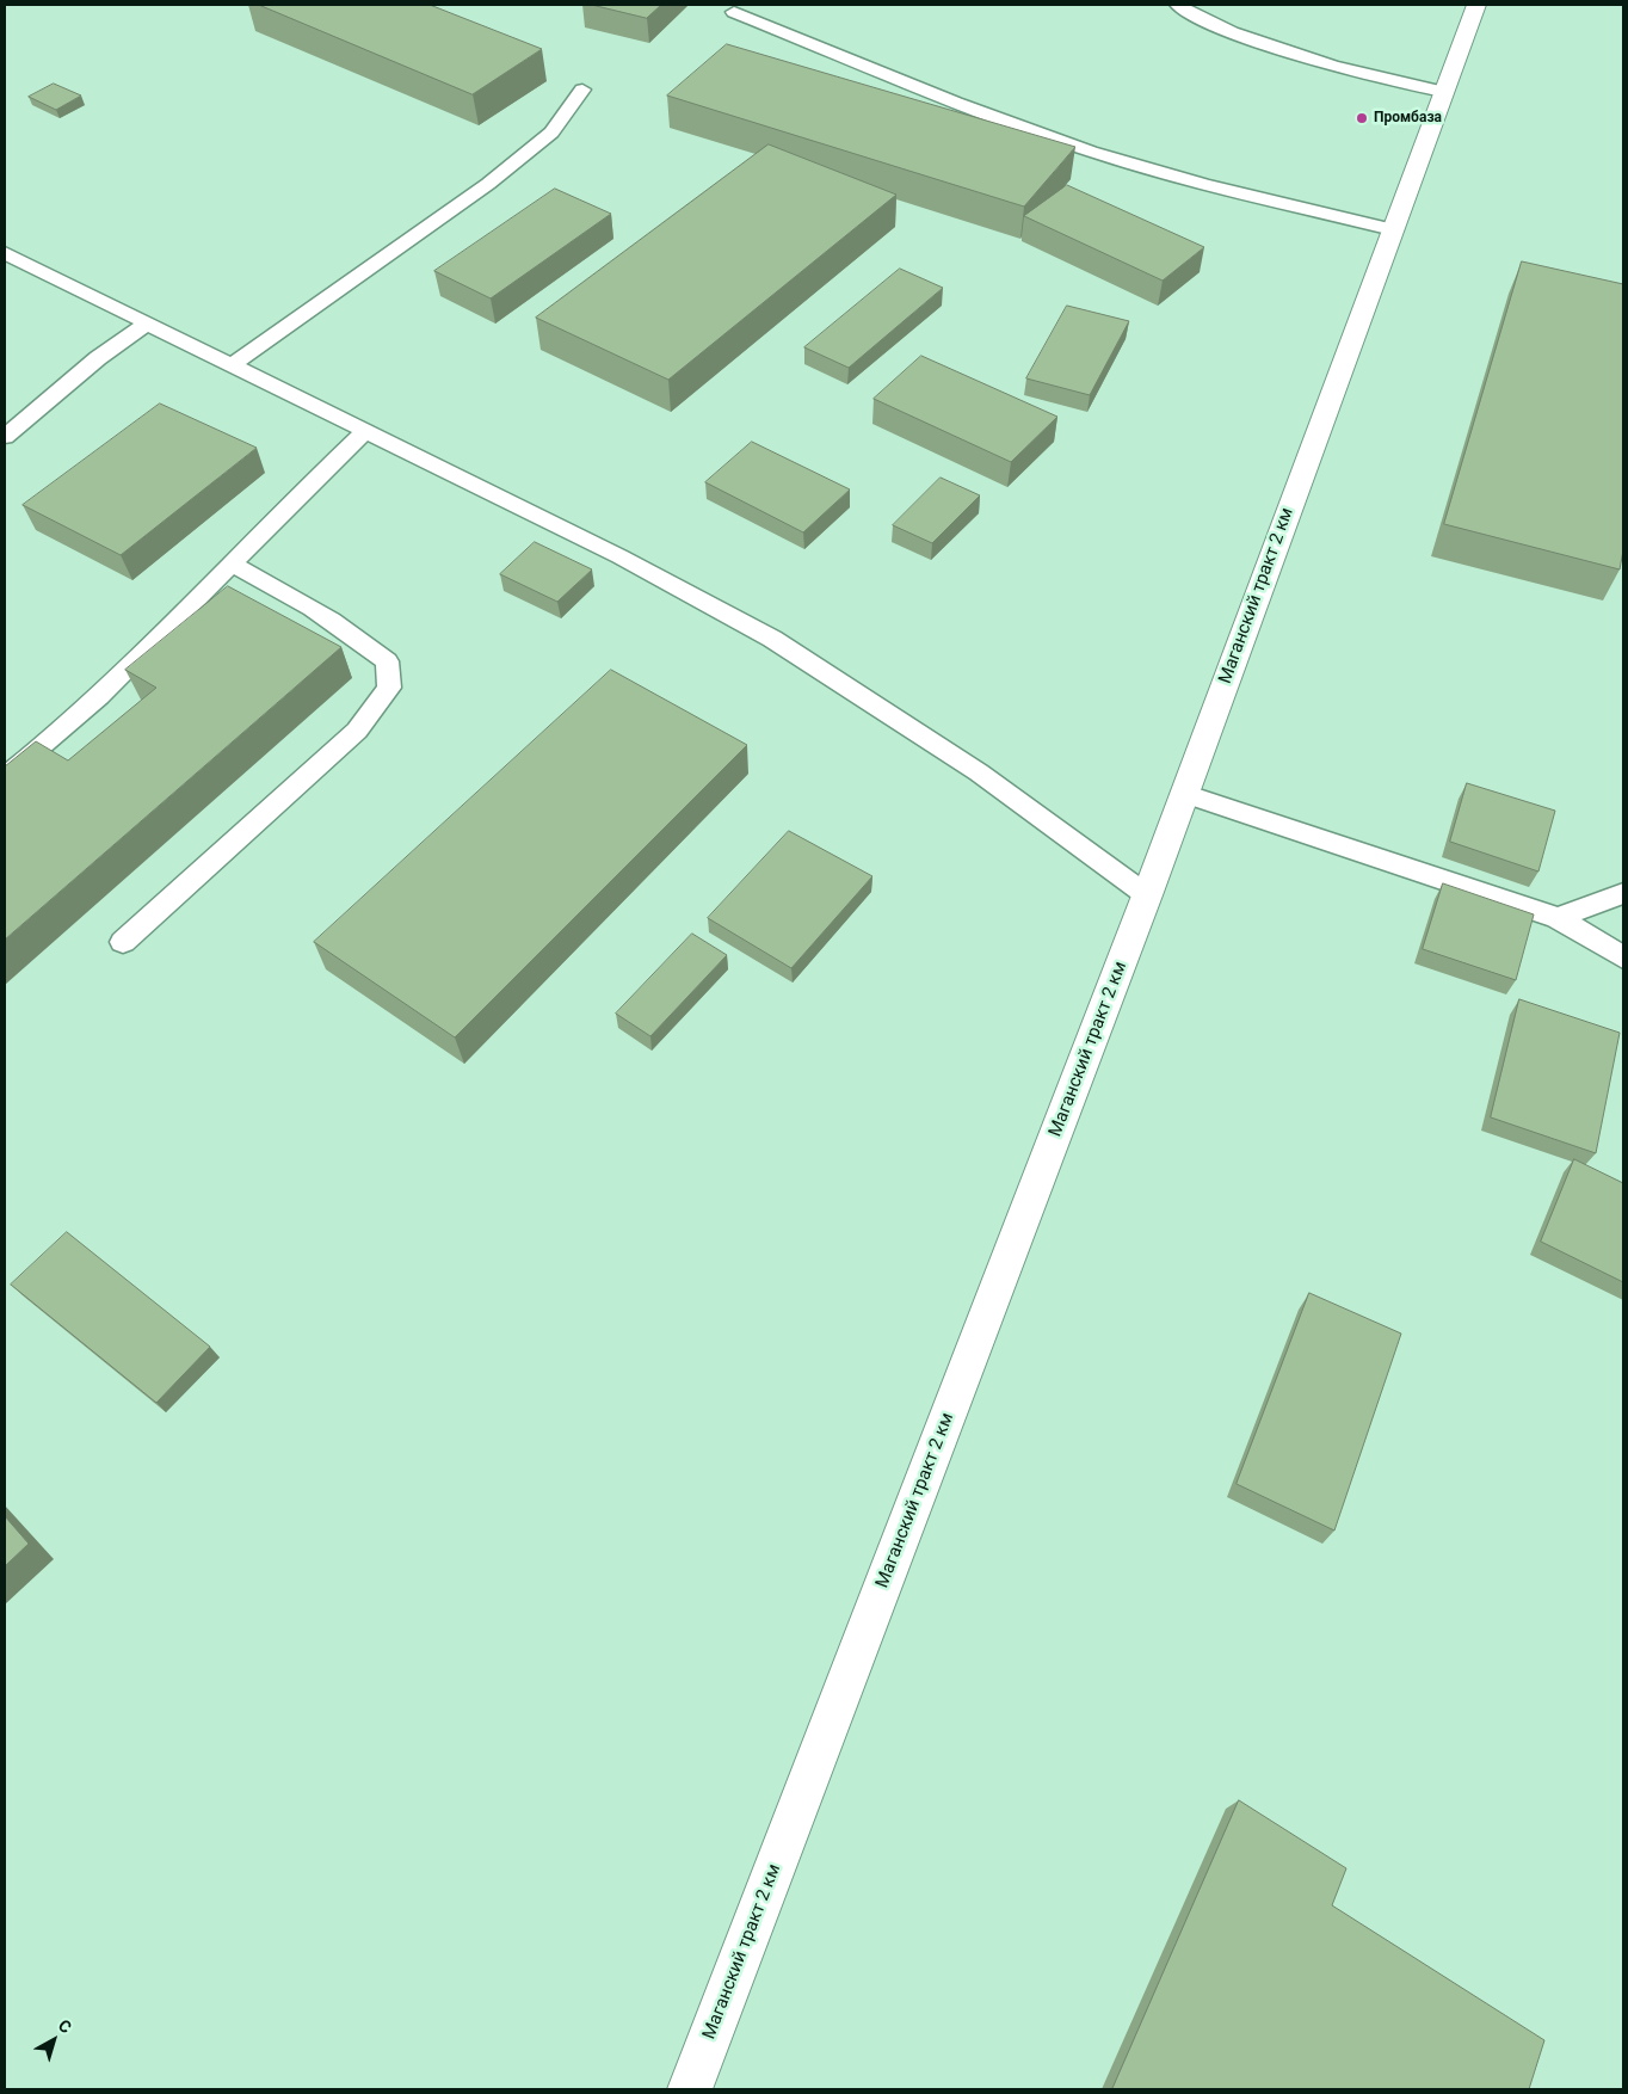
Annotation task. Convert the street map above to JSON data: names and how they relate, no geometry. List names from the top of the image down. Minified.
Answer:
{"streets":{"main road":["Маганский тракт 2 км"]},"places":["Промбаза"],"north":"top right"}
